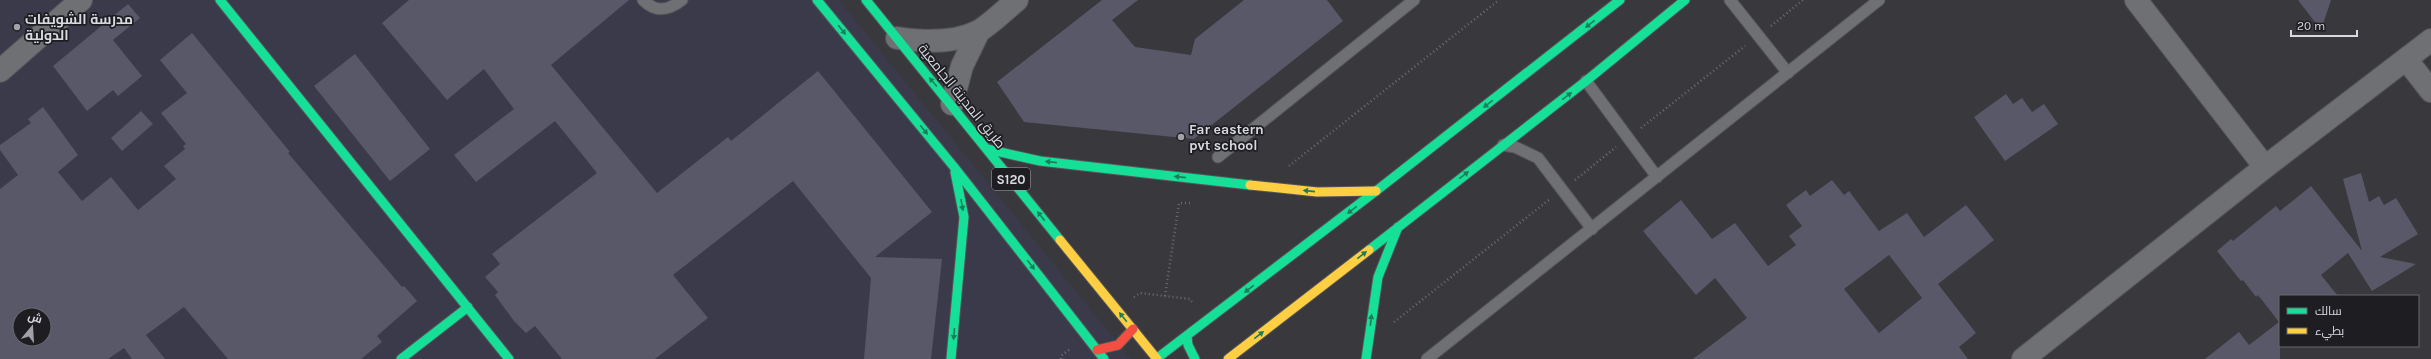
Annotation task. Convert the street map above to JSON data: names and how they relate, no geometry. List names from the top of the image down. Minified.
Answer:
{"streets":{"main road":["طريق المدينة الجامعية","S120"]},"places":["مدرسة الشويفات الدولية","Far eastern pvt school"],"legend":["سالك","بطيء"],"scale_bar":"20 m","north":"top"}
